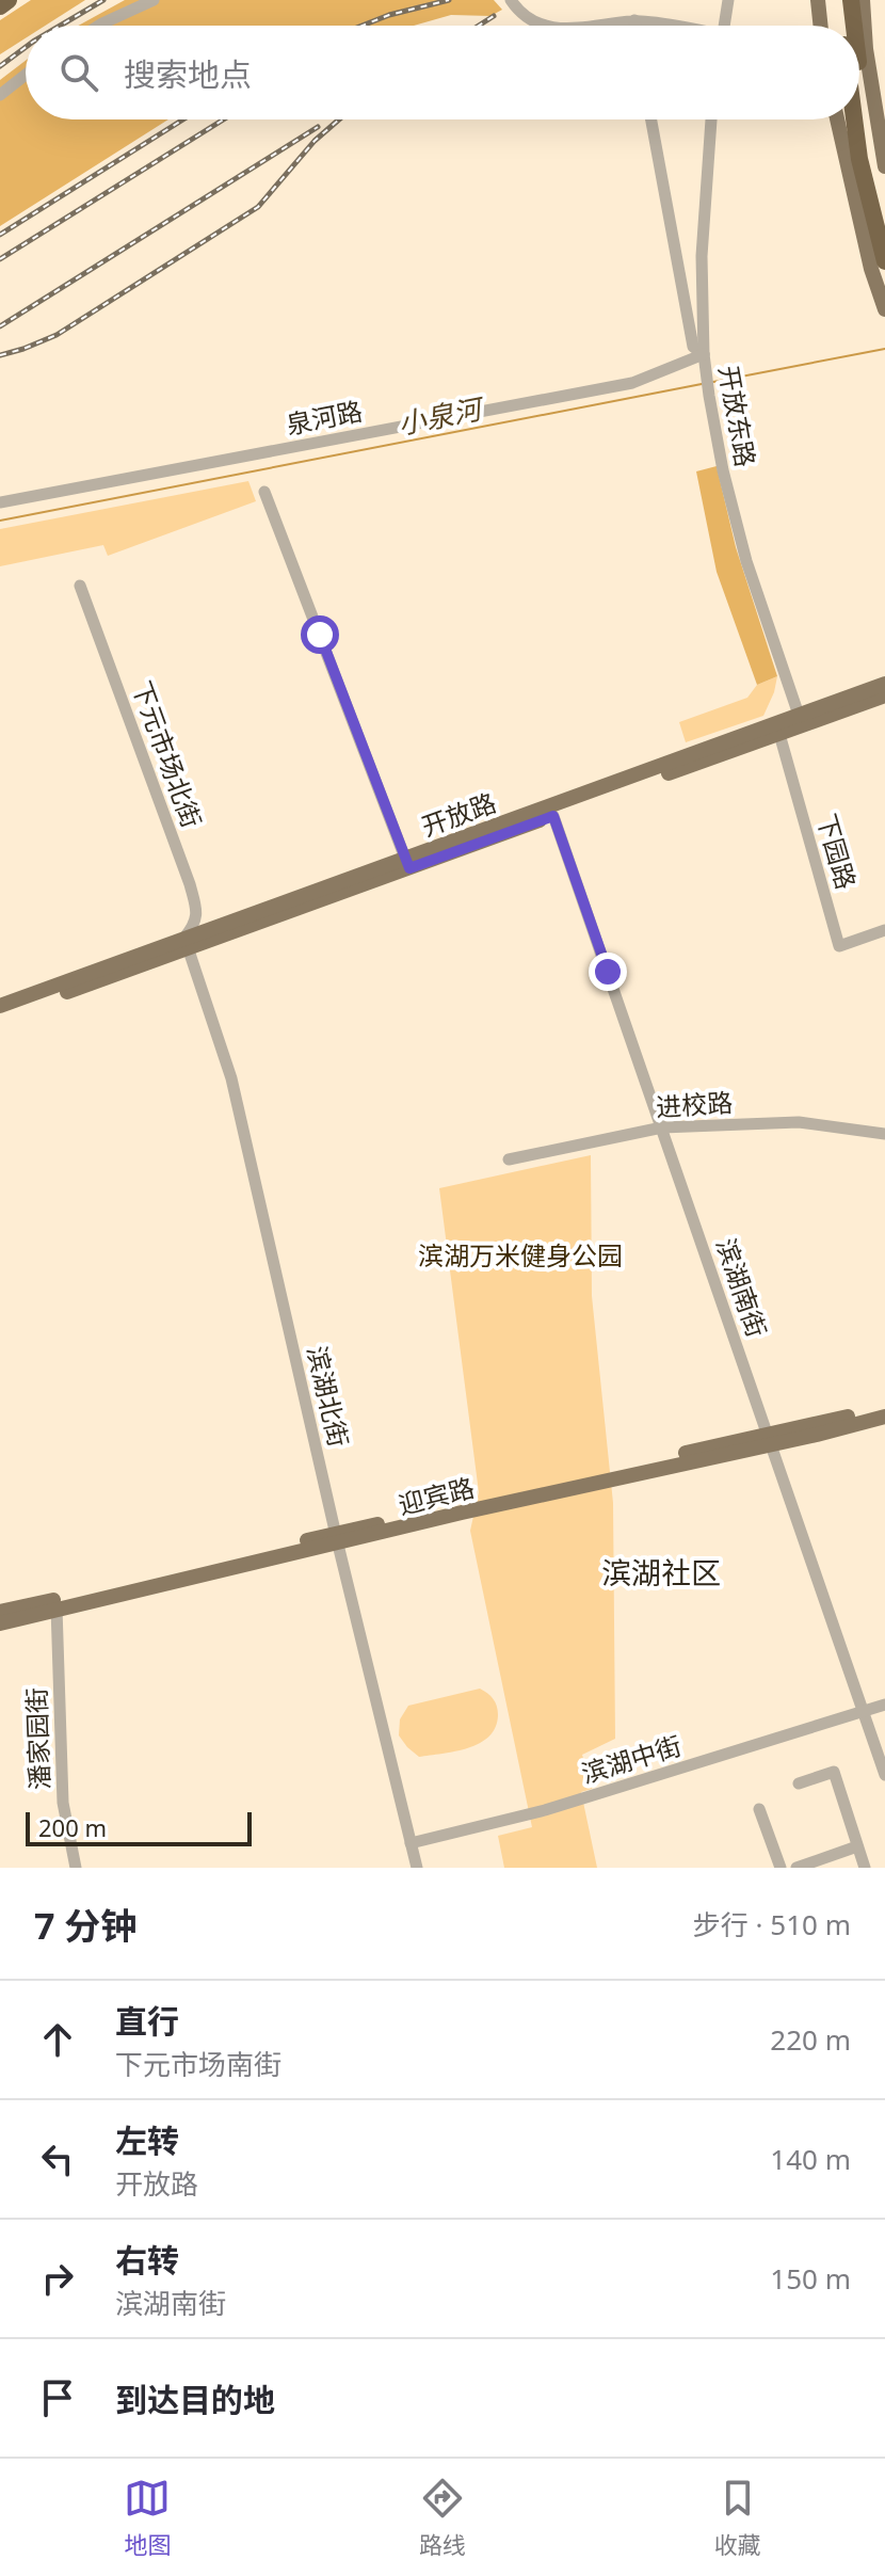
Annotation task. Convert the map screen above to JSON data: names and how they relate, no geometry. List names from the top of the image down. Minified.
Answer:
{"streets":{"main road":["开放路","迎宾路"],"street":["开放东路","泉河路","下元市场北街","下园路","进校路","滨湖南街","滨湖北街","潘家园街","滨湖中街"]},"crossings":[["开放东路","泉河路"],["开放东路","开放路"],["下元市场北街","开放路"],["下元市场北街","滨湖北街"],["开放路","下园路"],["开放路","滨湖南街"],["开放路","滨湖北街"],["进校路","滨湖南街"],["滨湖南街","迎宾路"],["滨湖南街","滨湖中街"],["滨湖北街","迎宾路"],["滨湖北街","滨湖中街"],["迎宾路","潘家园街"]],"districts":["滨湖社区"],"water":["小泉河"],"parks":["滨湖万米健身公园"],"scale_bar":"200 m","page":{"search":"搜索地点","scale":"200 m","heading":["7 分钟","步行 · 510 m"],"list":[["直行","下元市场南街","220 m"],["左转","开放路","140 m"],["右转","滨湖南街","150 m"],"到达目的地"],"nav":["地图","路线","收藏"]}}
